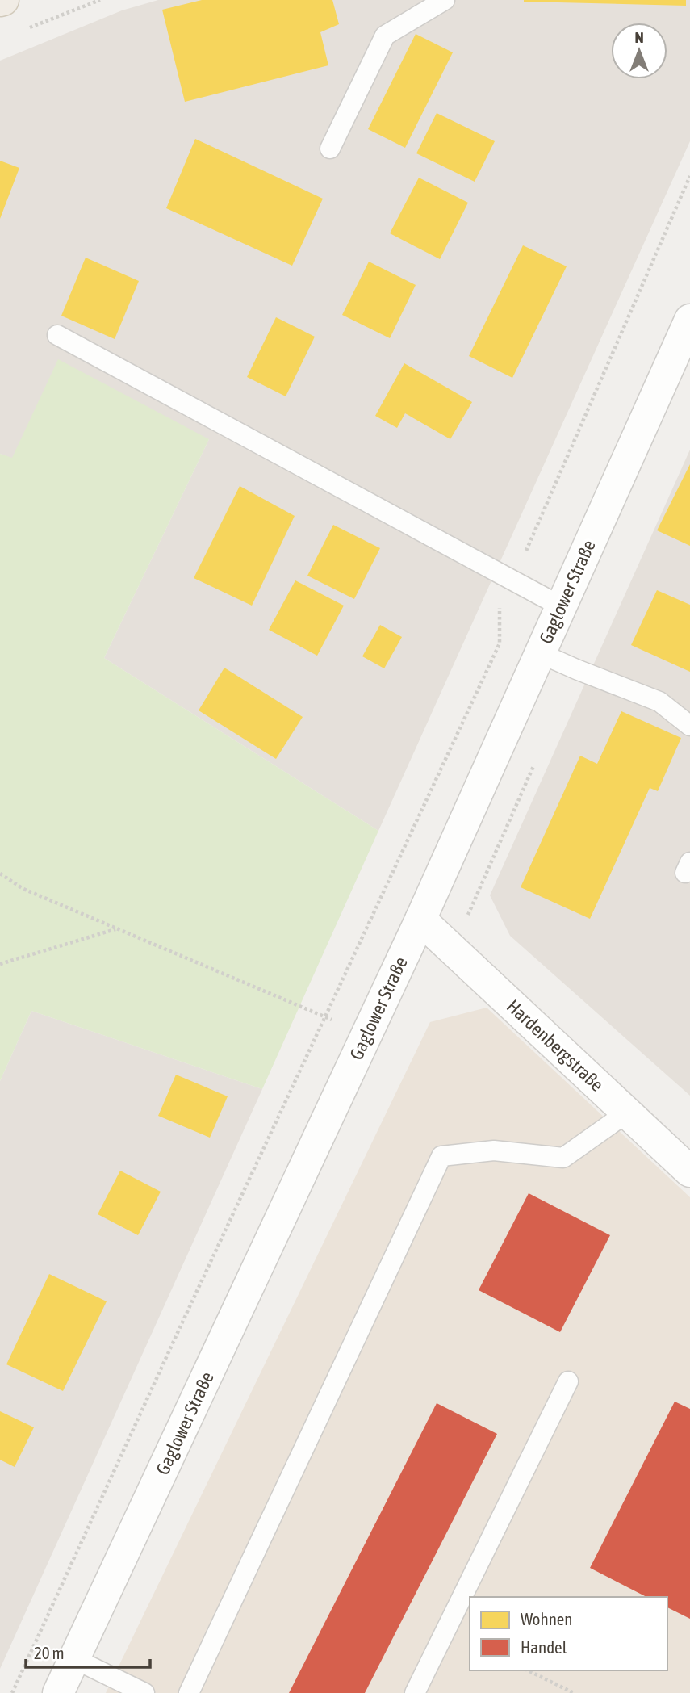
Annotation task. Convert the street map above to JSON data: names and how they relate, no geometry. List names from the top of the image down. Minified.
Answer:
{"streets":{"street":["Gaglower Straße","Hardenbergstraße"]},"crossings":[["Gaglower Straße","Hardenbergstraße"]],"legend":["Wohnen","Handel"],"scale_bar":"20 m","north":"top"}
